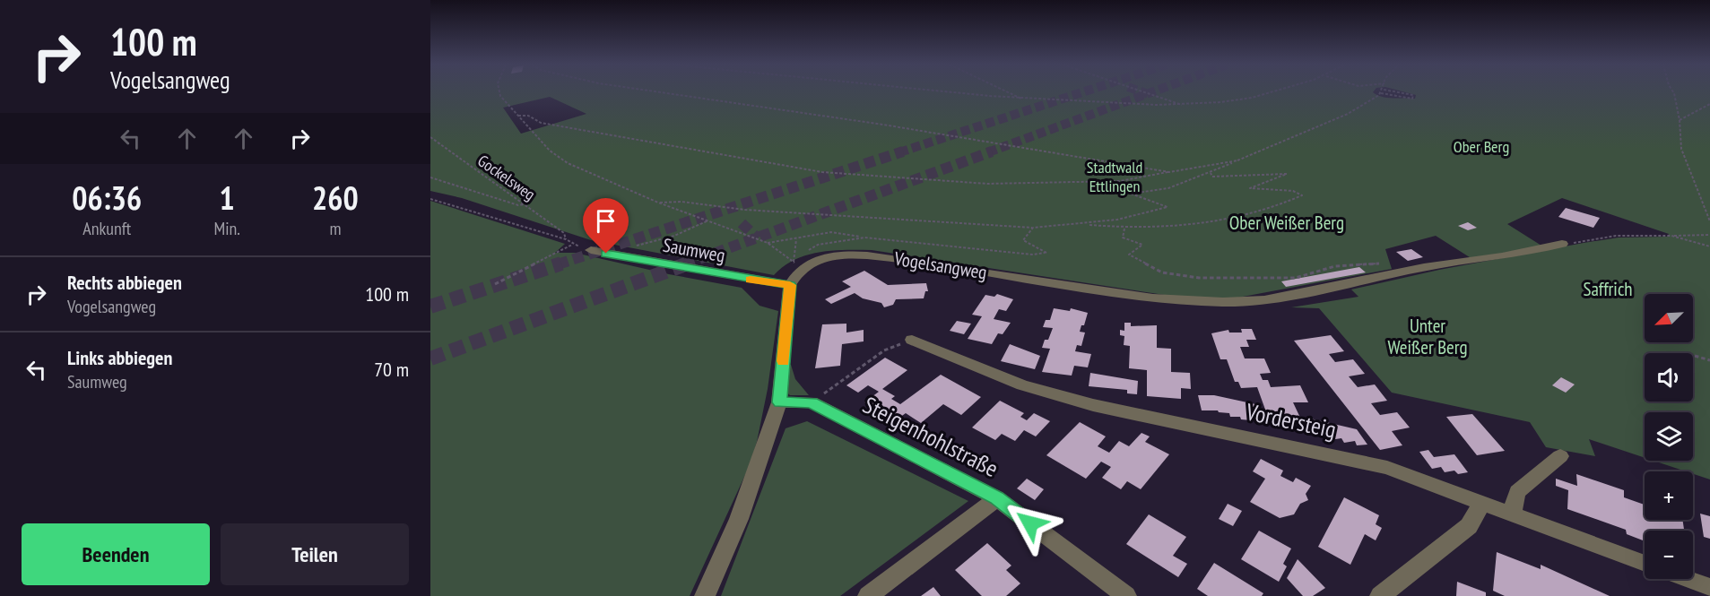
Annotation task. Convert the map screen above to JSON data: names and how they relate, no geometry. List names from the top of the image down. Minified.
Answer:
{"streets":{"street":["Saumweg","Vogelsangweg","Vordersteig","Steigenhohlstraße"],"path":["Gockelsweg"]},"crossings":[["Saumweg","Vogelsangweg"]],"parks":["Ober Berg","Stadtwald Ettlingen","Ober Weißer Berg","Saffrich","Unter Weißer Berg"],"north":"bottom left","page":{"turn":["100 m","Vogelsangweg"],"eta":["06:36","Ankunft","1","Min.","260","m"],"list":[{"name":"Rechts abbiegen","note":"Vogelsangweg","value":"100 m"},{"name":"Links abbiegen","note":"Saumweg","value":"70 m"}],"map_buttons":["+","−"],"buttons":["Beenden","Teilen"]}}
